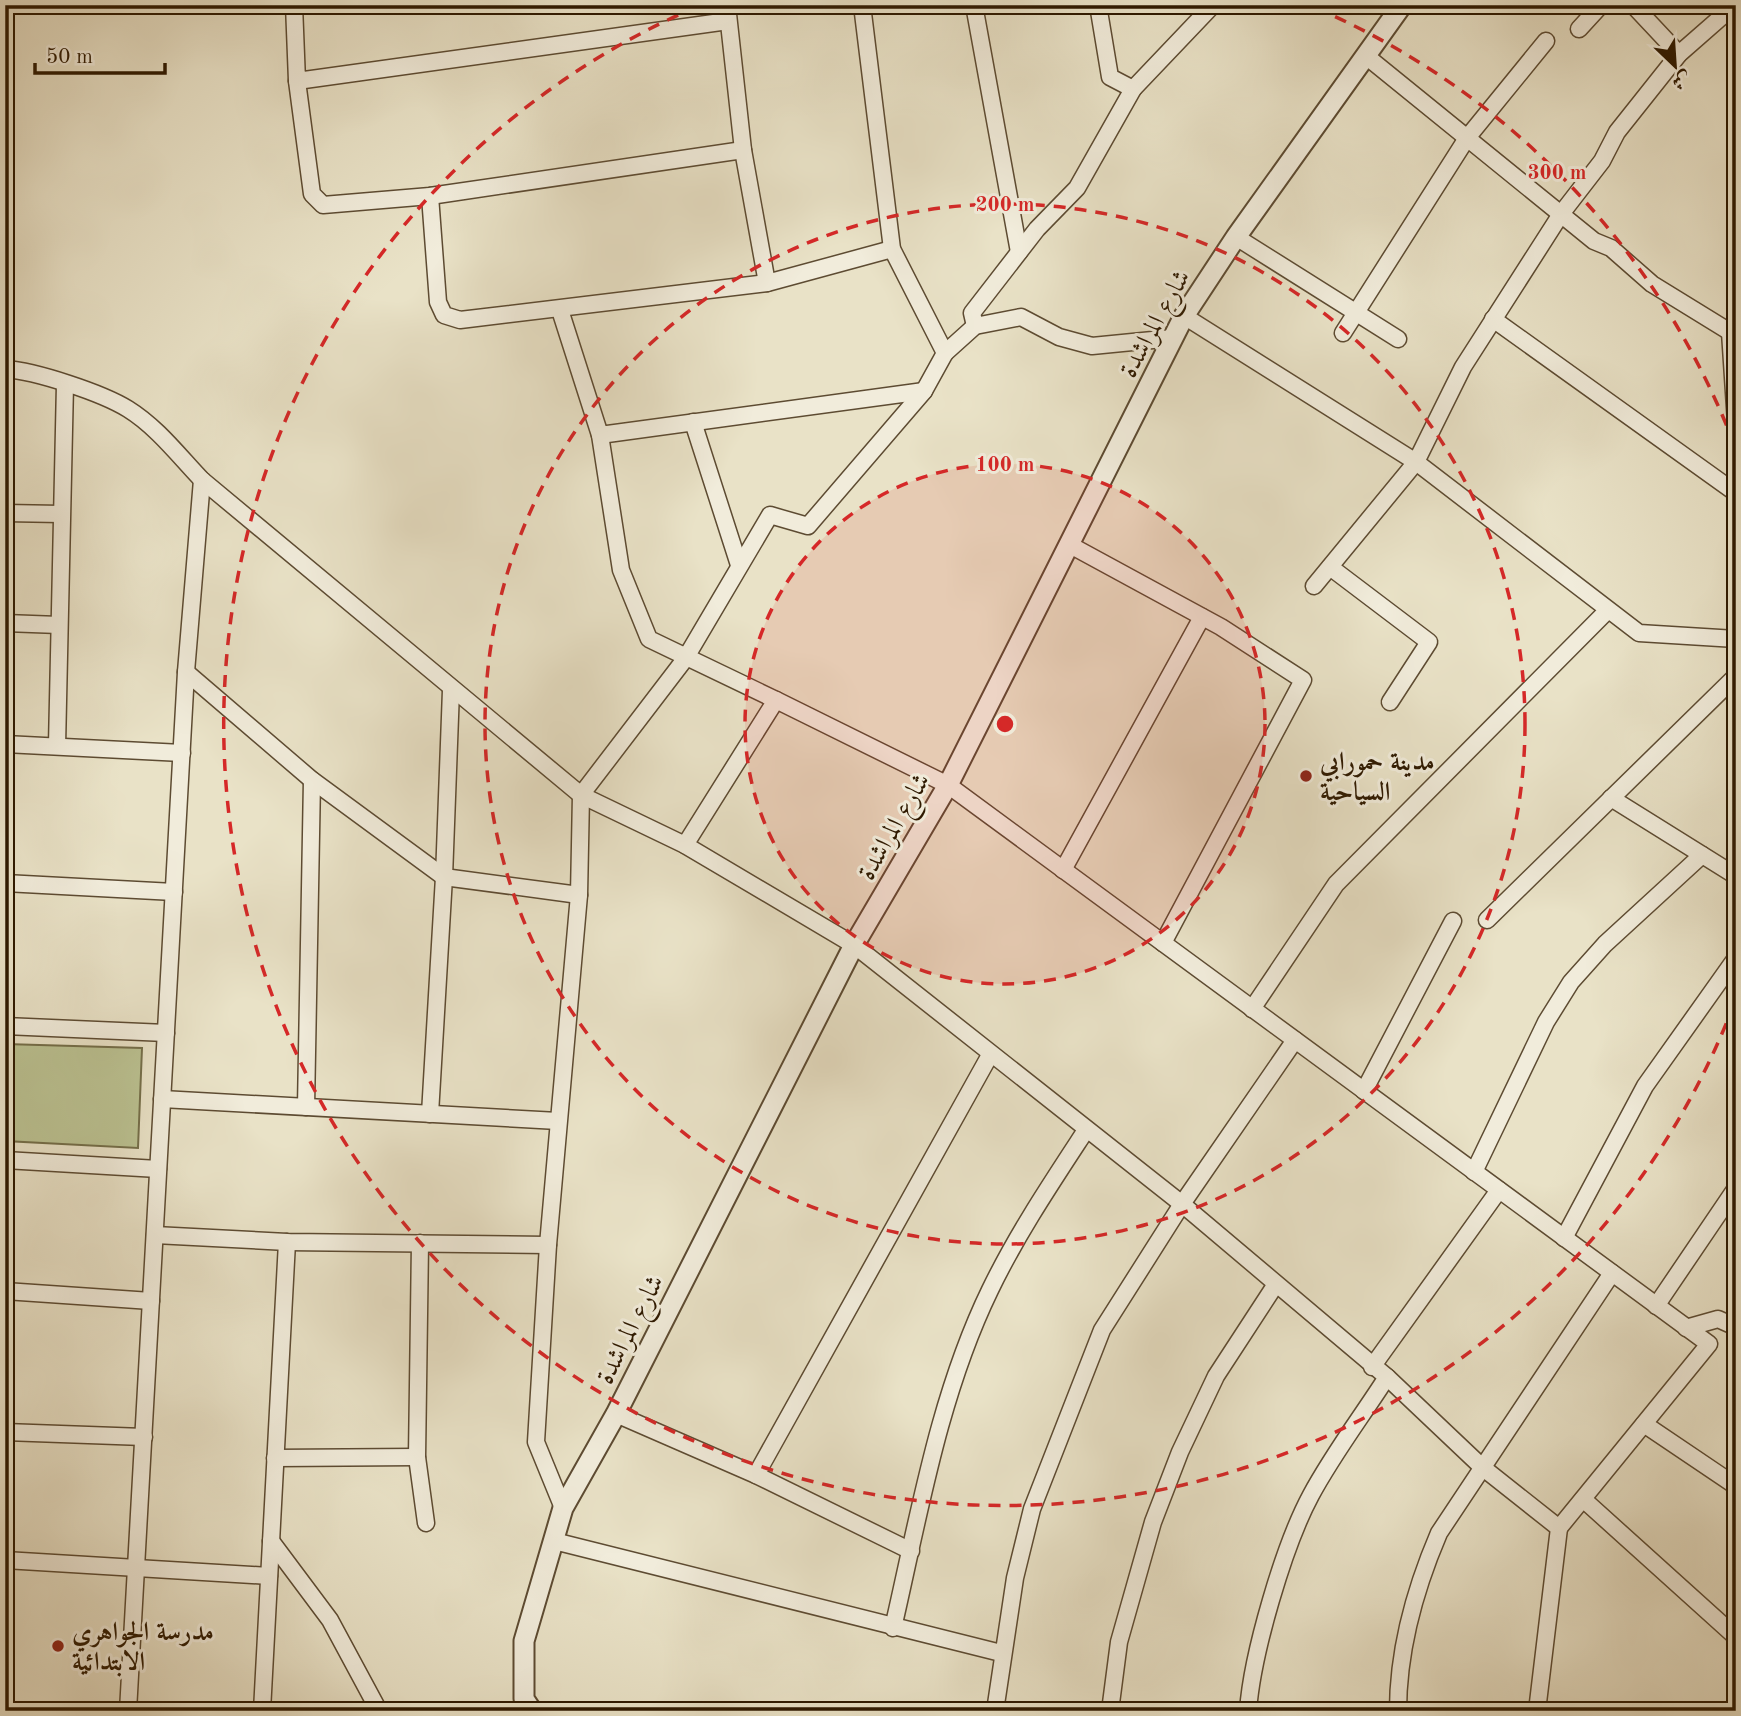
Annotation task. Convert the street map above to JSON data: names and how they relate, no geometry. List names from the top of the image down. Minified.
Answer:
{"streets":{"street":["شارع المراشدة"]},"places":["مدينة حمورابي السياحية","مدرسة الجواهري الابتدائية"],"scale_bar":"50 m","north":"bottom right","rings":["300 m","200 m","100 m"]}
